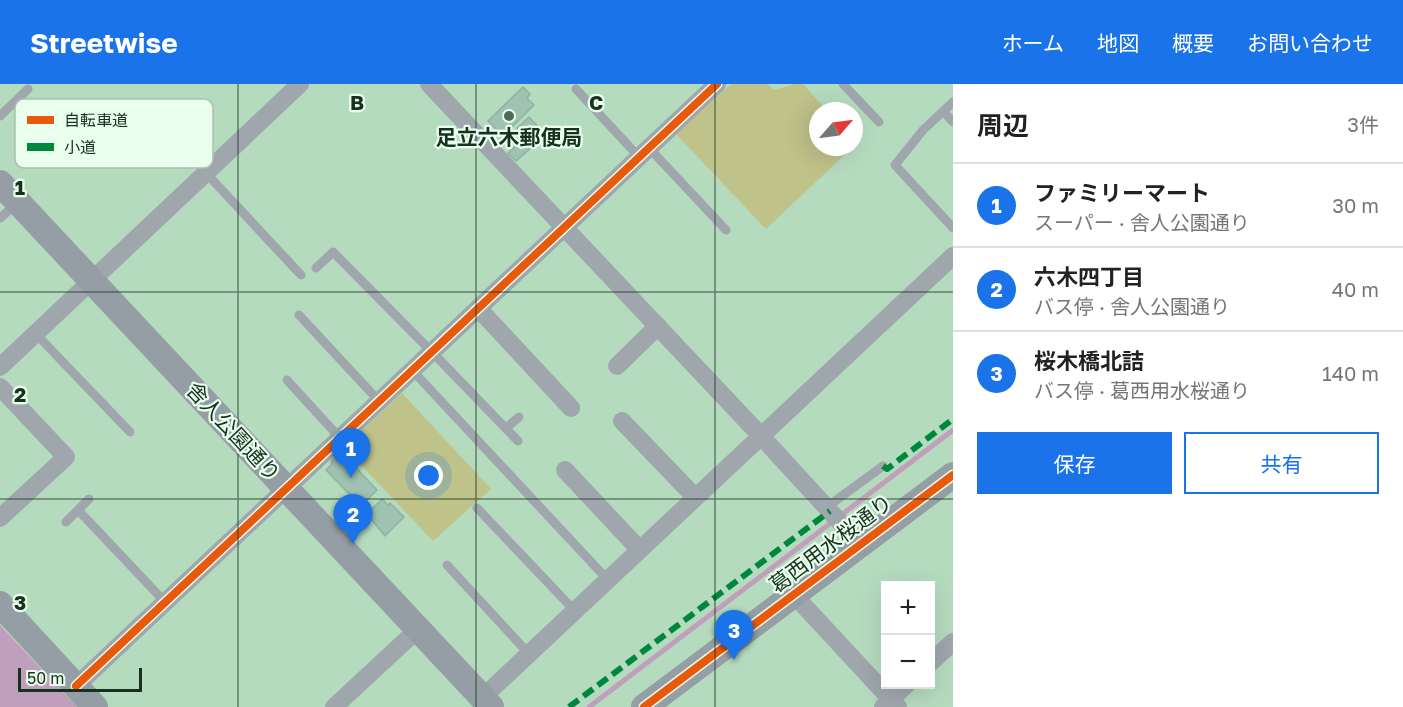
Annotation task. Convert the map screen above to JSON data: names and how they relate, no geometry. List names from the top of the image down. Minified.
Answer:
{"streets":{"street":["舎人公園通り","葛西用水桜通り"]},"places":["足立六木郵便局"],"legend":["自転車道","小道"],"scale_bar":"50 m","north":"top right","page":{"header":"Streetwise","nav":["ホーム","地図","概要","お問い合わせ"],"heading":["周辺","3件"],"list":[{"mark":"1","name":"ファミリーマート","note":"スーパー · 舎人公園通り","value":"30 m"},{"mark":"2","name":"六木四丁目","note":"バス停 · 舎人公園通り","value":"40 m"},{"mark":"3","name":"桜木橋北詰","note":"バス停 · 葛西用水桜通り","value":"140 m"}],"buttons":["保存","共有"],"pins":["1","2","3"],"map_buttons":["+","−"],"scale":"50 m"},"grid":{"columns":["B","C"],"rows":["1","2","3"]}}
